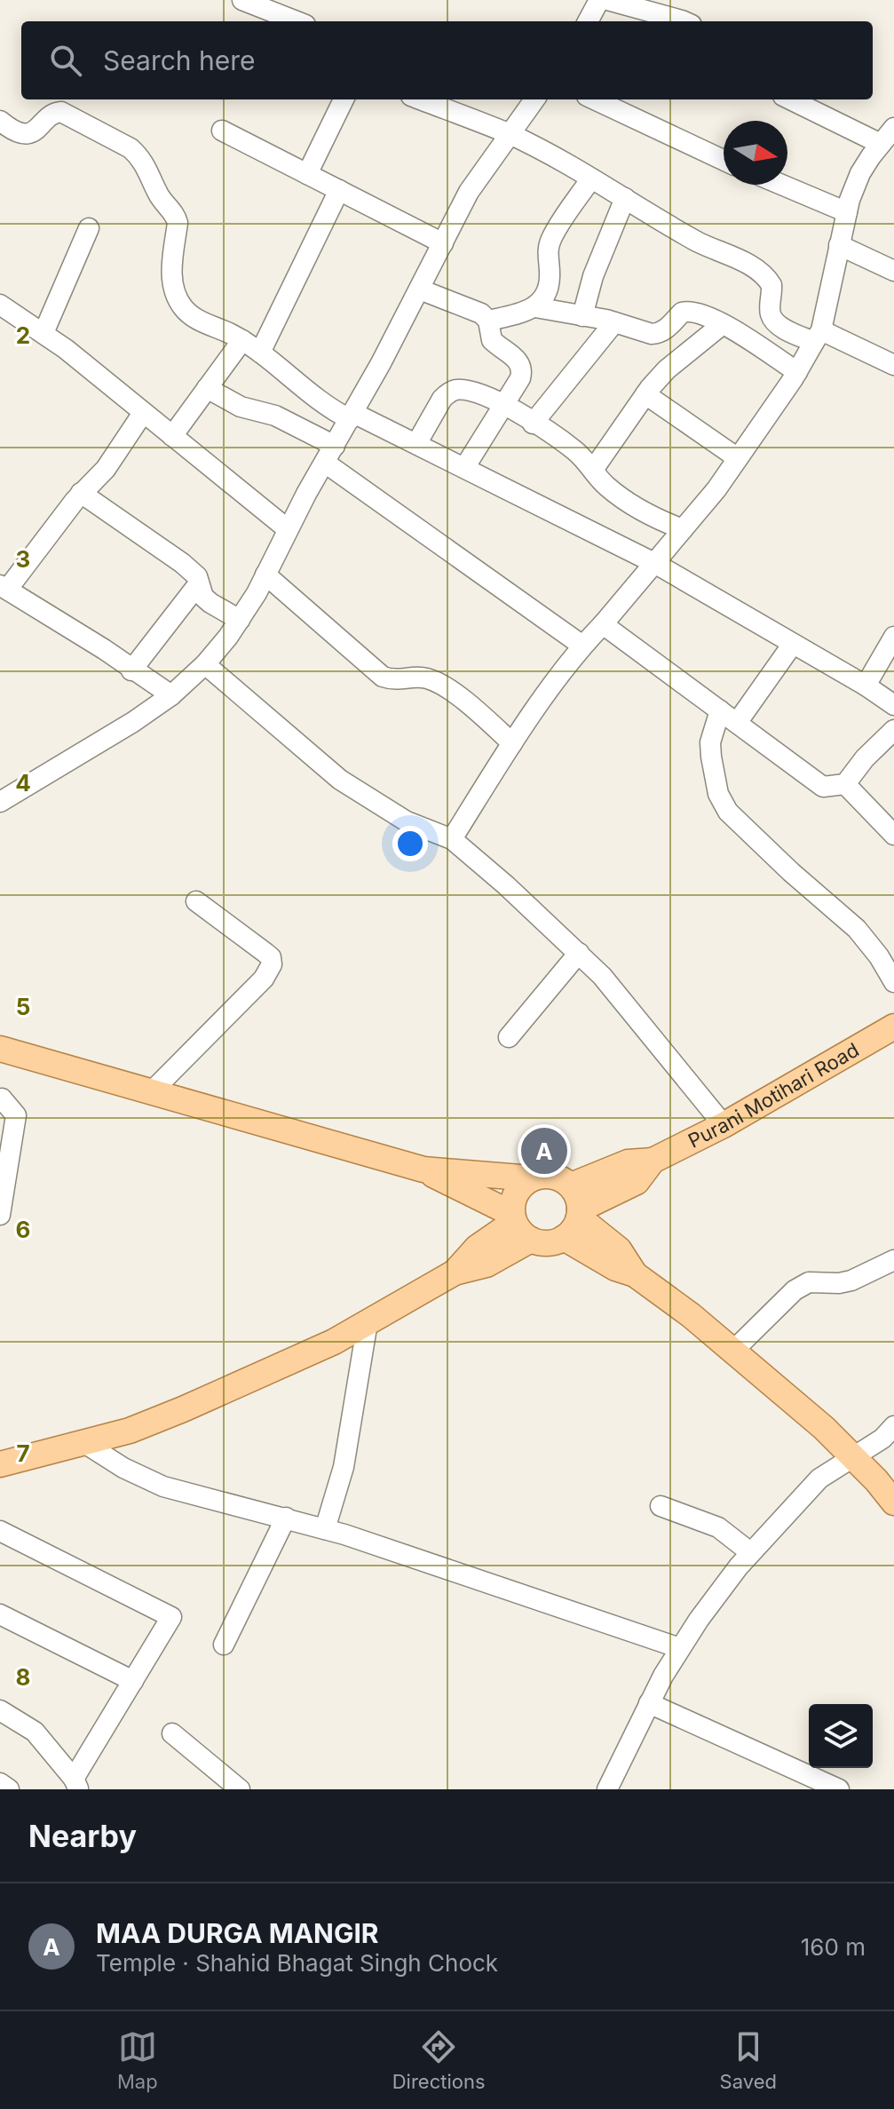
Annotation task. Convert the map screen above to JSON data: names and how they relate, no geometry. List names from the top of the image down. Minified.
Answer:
{"streets":{"main road":["Purani Motihari Road"]},"north":"right","page":{"search":"Search here","pins":"A","heading":"Nearby","list":[{"mark":"A","name":"MAA DURGA MANGIR","note":"Temple · Shahid Bhagat Singh Chock","value":"160 m"}],"nav":["Map","Directions","Saved"]},"grid":{"rows":["2","3","4","5","6","7","8"]}}
